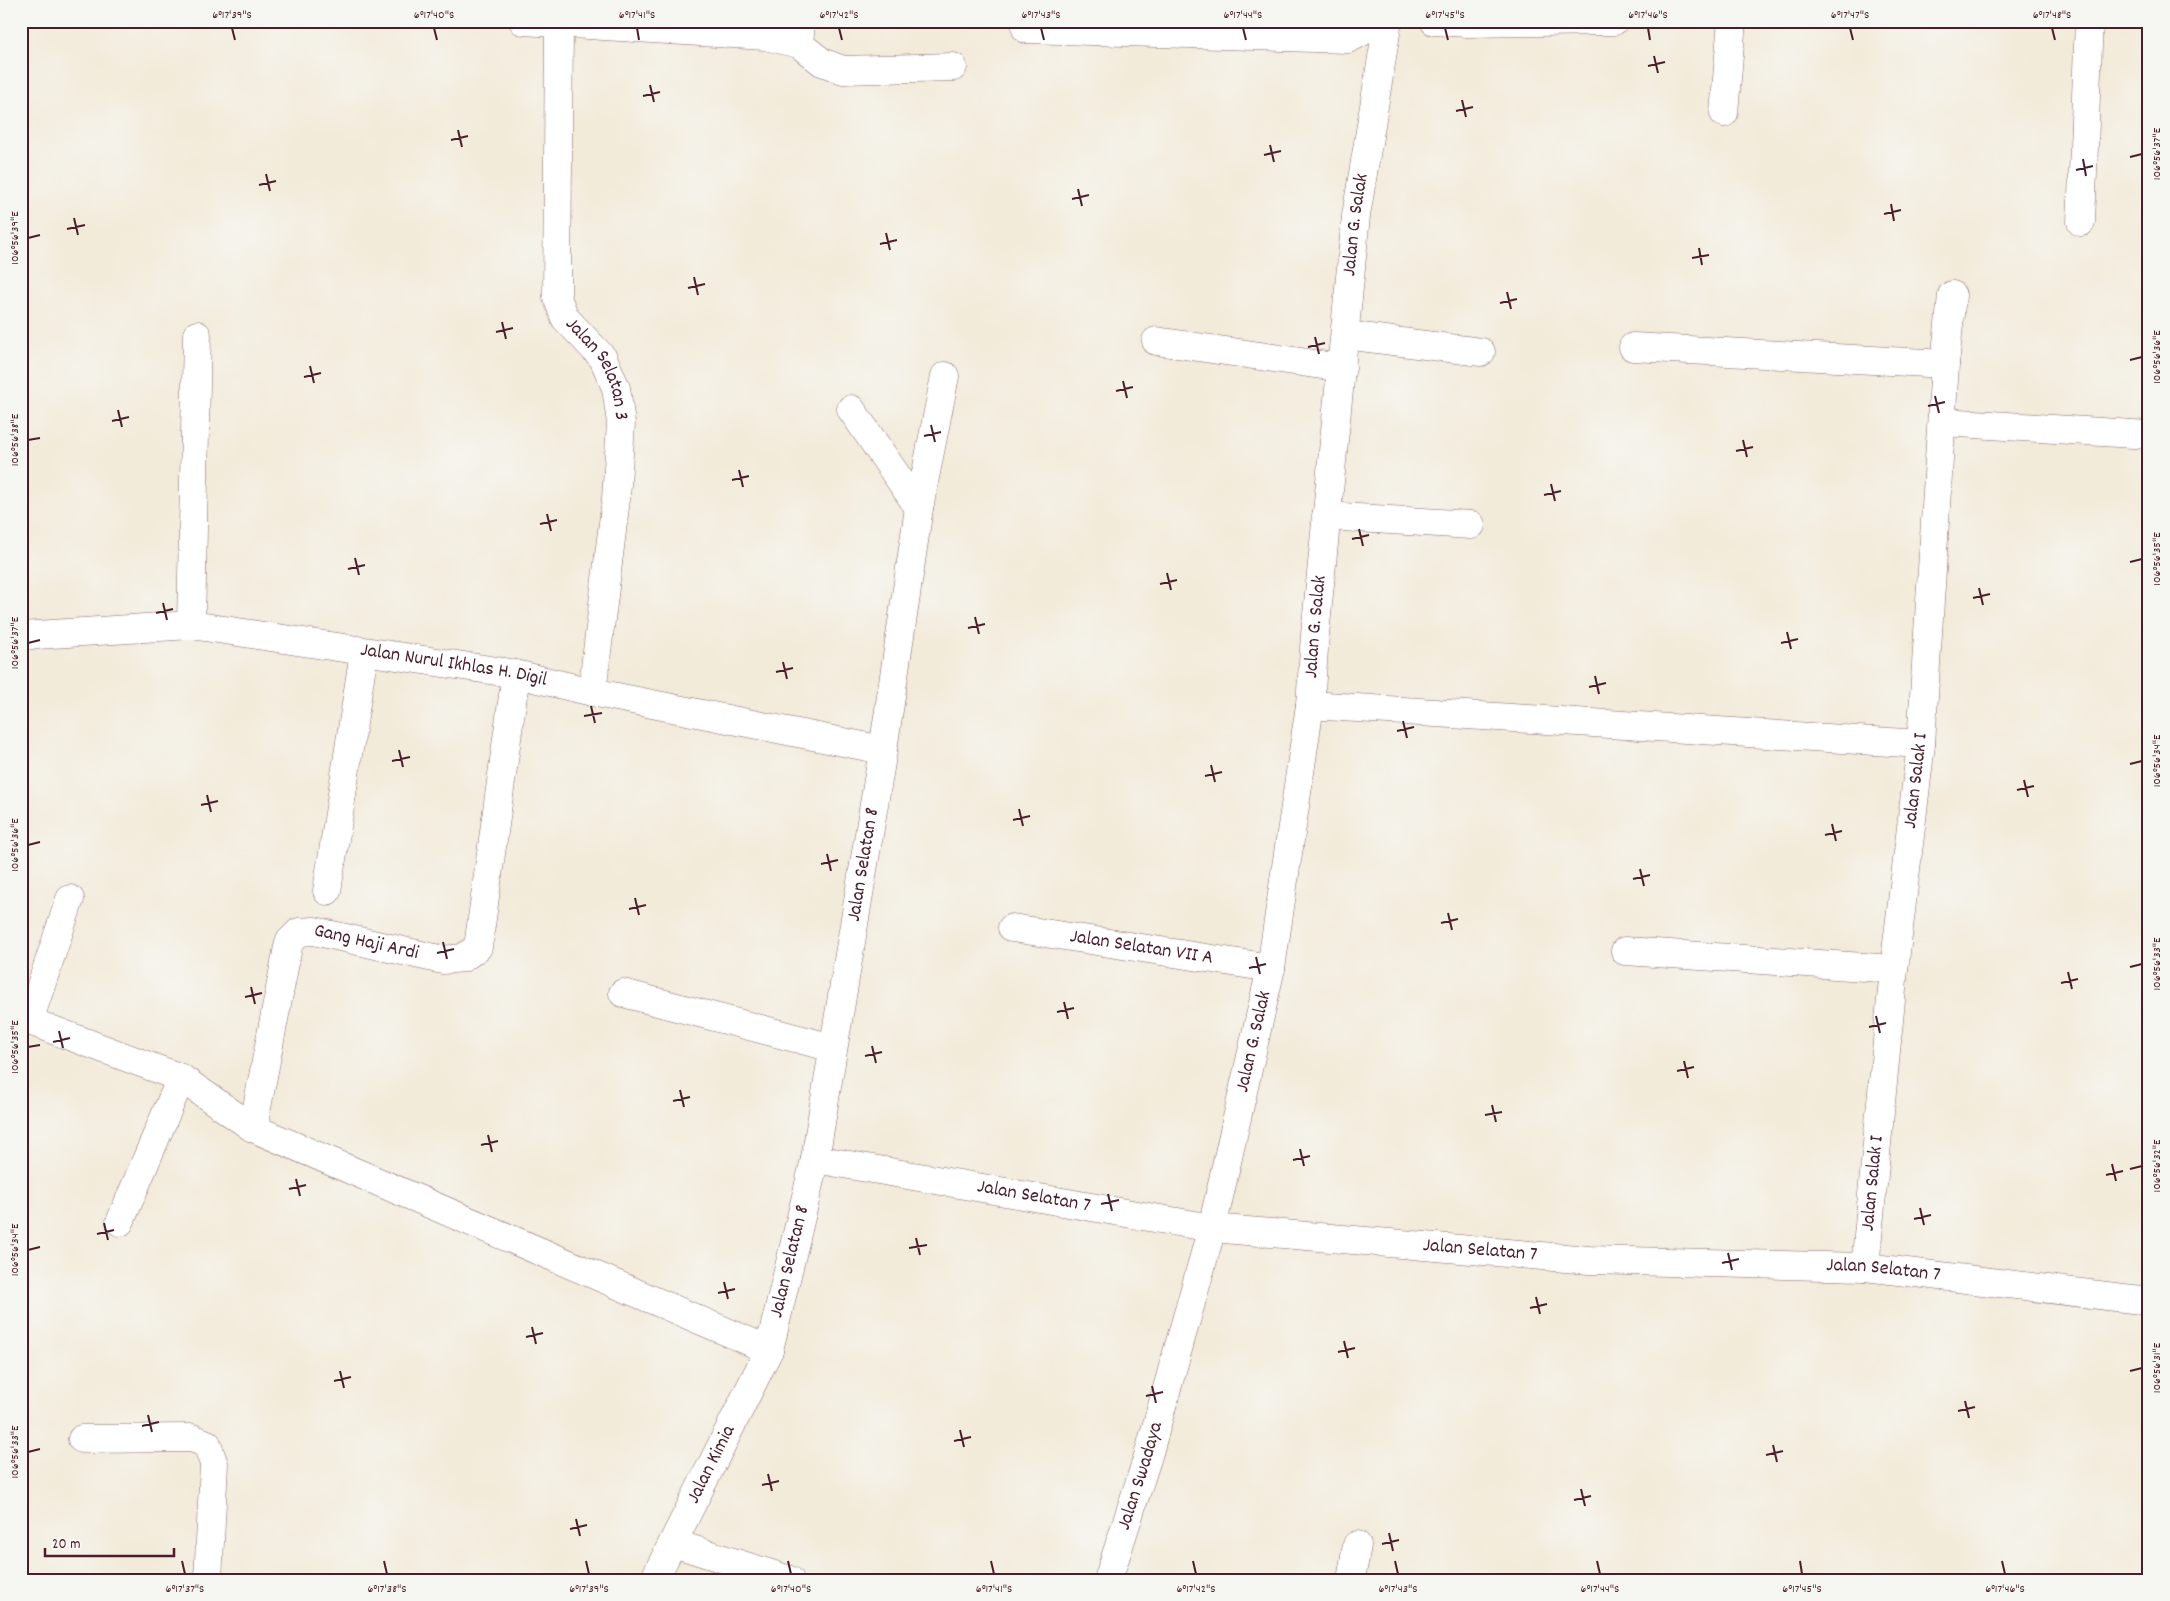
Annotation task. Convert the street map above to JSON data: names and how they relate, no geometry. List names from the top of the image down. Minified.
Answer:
{"streets":{"street":["Jalan G. Salak","Jalan Selatan 3","Jalan Nurul Ikhlas H. Digil","Jalan Salak I","Jalan Selatan 8","Gang Haji Ardi","Jalan Selatan VII A","Jalan Selatan 7","Jalan Kimia","Jalan Swadaya"]},"crossings":[["Jalan G. Salak","Jalan Selatan VII A"],["Jalan G. Salak","Jalan Selatan 7"],["Jalan G. Salak","Jalan Swadaya"],["Jalan Selatan 3","Jalan Nurul Ikhlas H. Digil"],["Jalan Nurul Ikhlas H. Digil","Jalan Selatan 8"],["Jalan Nurul Ikhlas H. Digil","Gang Haji Ardi"],["Jalan Salak I","Jalan Selatan 7"],["Jalan Selatan 8","Jalan Selatan 7"],["Jalan Selatan 8","Jalan Kimia"],["Jalan Selatan 7","Jalan Swadaya"]],"scale_bar":"20 m","coordinates":["6°17'39\"S","6°17'40\"S","6°17'41\"S","6°17'42\"S","6°17'43\"S","6°17'44\"S","6°17'45\"S","6°17'46\"S","6°17'47\"S","6°17'48\"S","106°56'37\"E","106°56'39\"E","106°56'36\"E","106°56'38\"E","106°56'35\"E","106°56'34\"E","106°56'33\"E","106°56'32\"E","106°56'31\"E","6°17'37\"S","6°17'38\"S"]}
